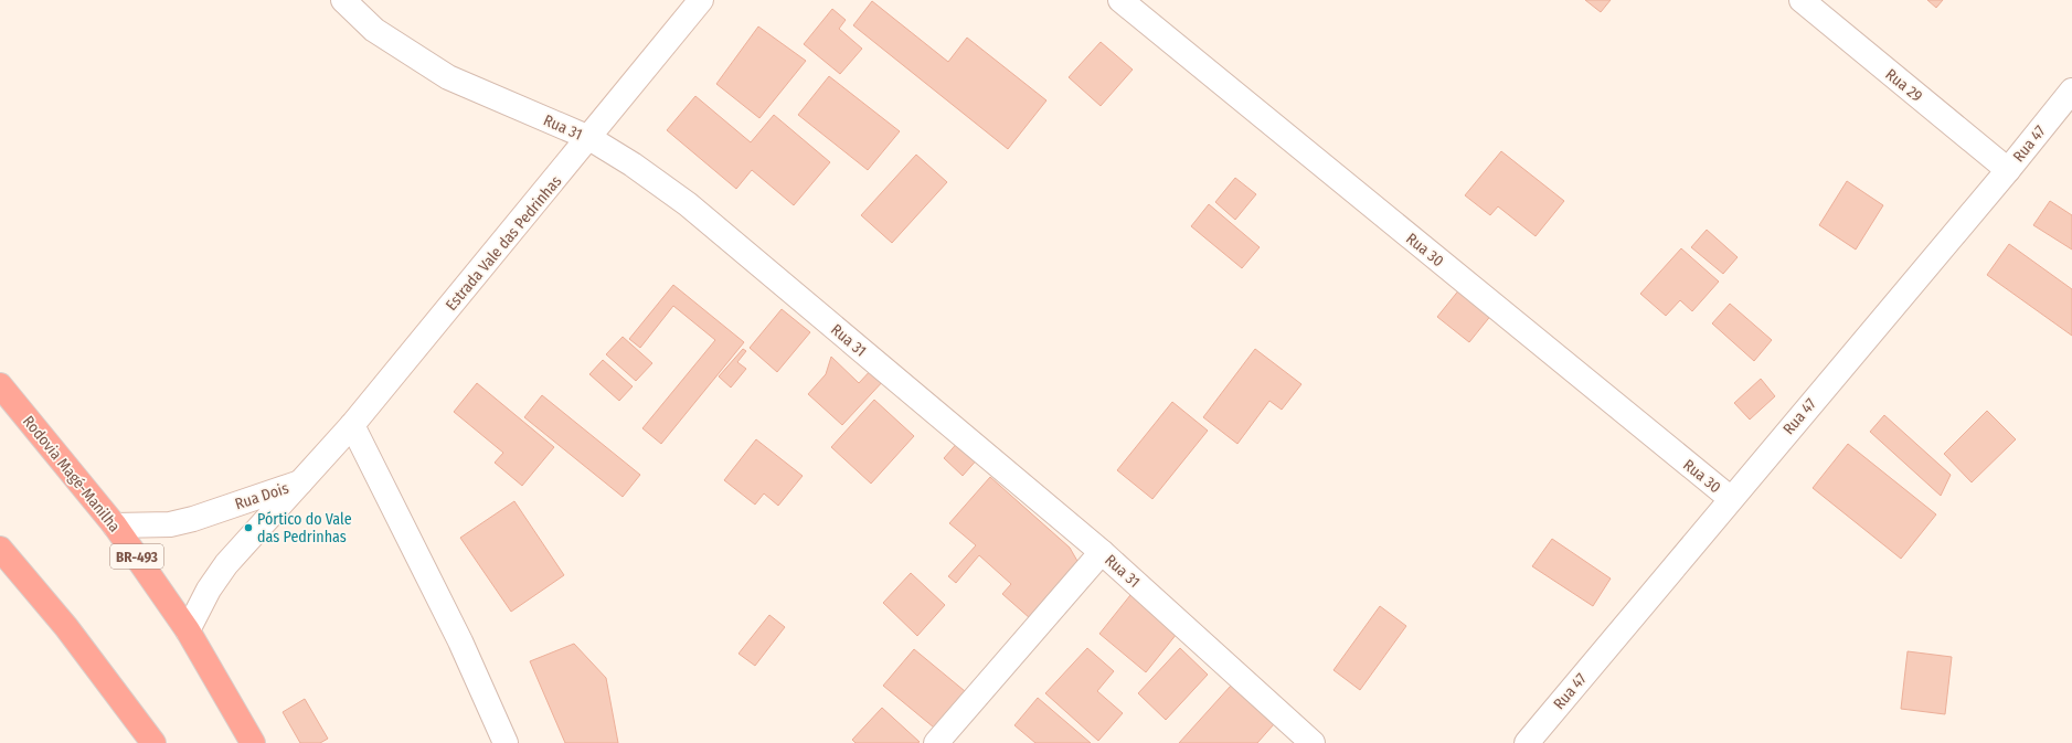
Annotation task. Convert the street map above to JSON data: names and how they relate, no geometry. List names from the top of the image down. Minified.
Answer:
{"streets":{"highway":["Rodovia Magé-Manilha","BR-493"],"street":["Rua 29","Rua 31","Rua 47","Estrada Vale das Pedrinhas","Rua 30","Rua Dois"]},"crossings":[["Rua 29","Rua 47"],["Rua 31","Estrada Vale das Pedrinhas"],["Rua 47","Rua 30"],["Estrada Vale das Pedrinhas","Rua Dois"],["Rodovia Magé-Manilha","Rua Dois"]],"places":["Pórtico do Vale das Pedrinhas"]}
